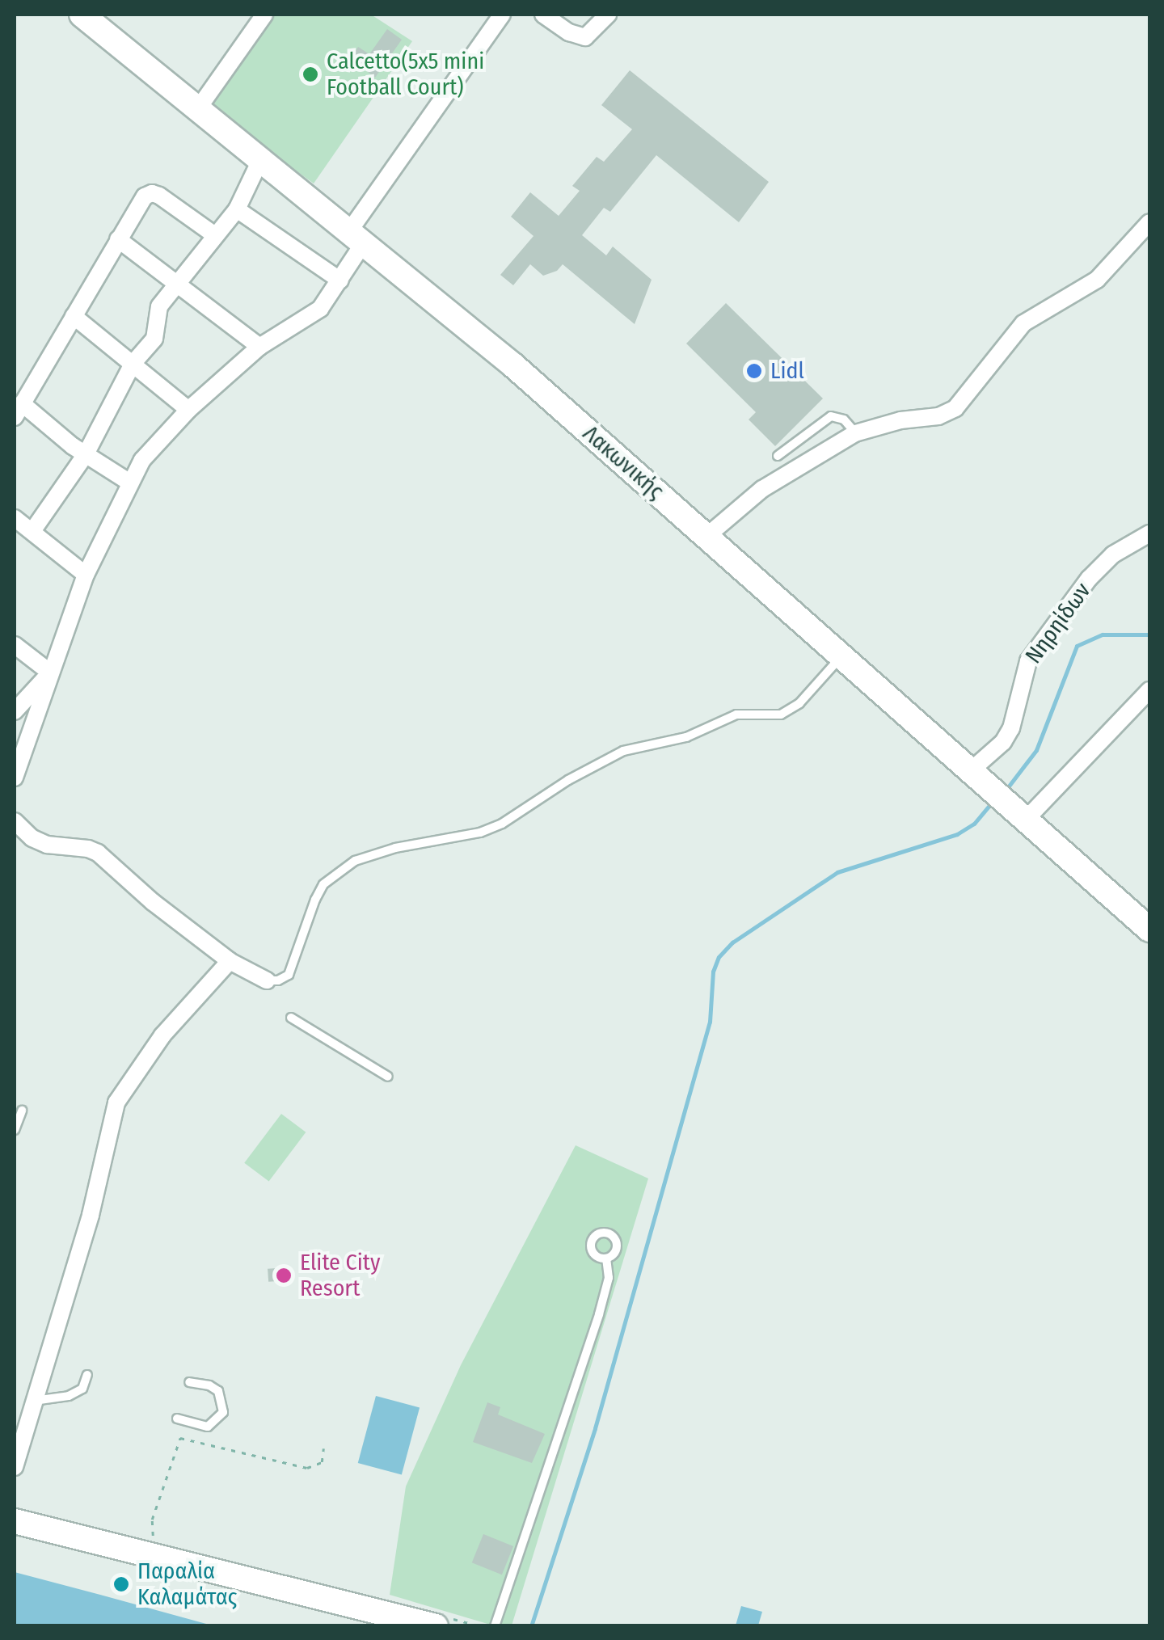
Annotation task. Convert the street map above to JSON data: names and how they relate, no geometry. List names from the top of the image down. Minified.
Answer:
{"streets":{"main road":["Λακωνικής"],"street":["Νηρηίδων"]},"crossings":[["Λακωνικής","Νηρηίδων"]],"places":["Calcetto(5x5 mini Football Court)","Lidl","Elite City Resort","Παραλία Καλαμάτας"]}
